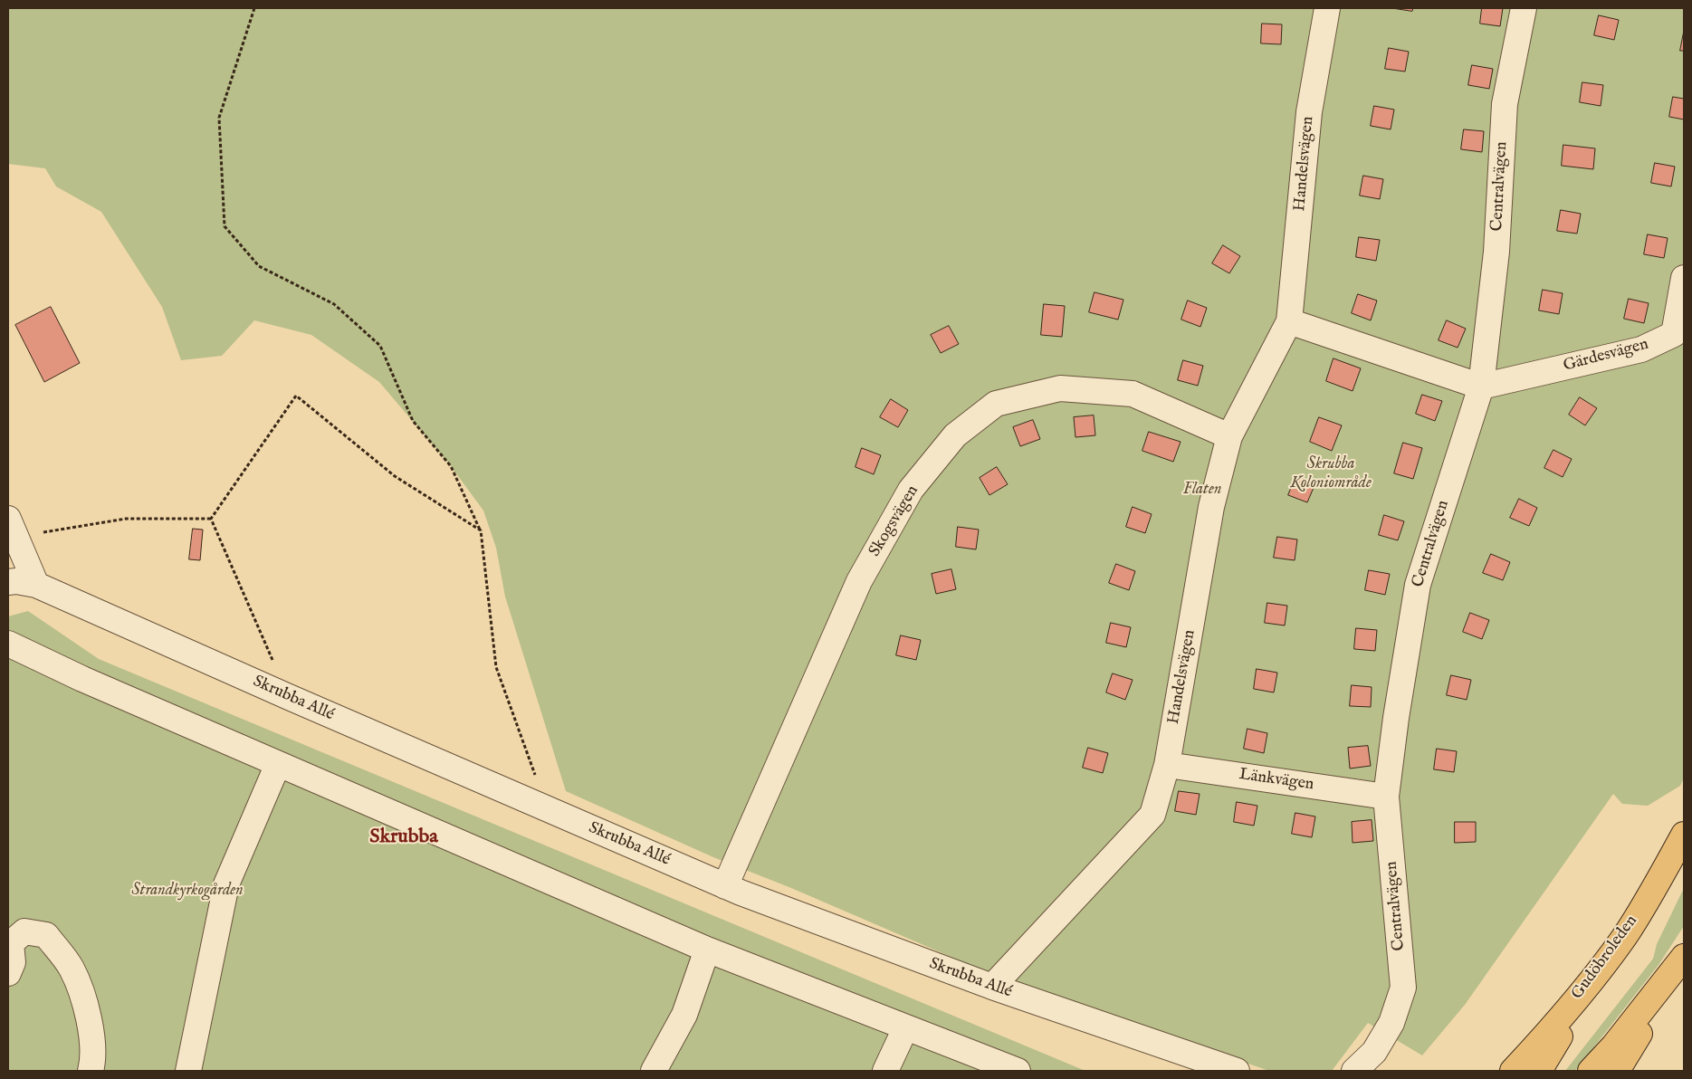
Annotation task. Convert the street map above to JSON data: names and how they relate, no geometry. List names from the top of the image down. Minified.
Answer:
{"streets":{"main road":["Gudöbroleden"],"street":["Handelsvägen","Centralvägen","Gärdesvägen","Skogsvägen","Skrubba Allé","Länkvägen"]},"crossings":[["Handelsvägen","Skogsvägen"],["Handelsvägen","Skrubba Allé"],["Handelsvägen","Länkvägen"],["Centralvägen","Gärdesvägen"],["Centralvägen","Länkvägen"],["Skogsvägen","Skrubba Allé"]],"districts":["Skrubba"],"parks":["Skrubba Koloniområde","Flaten","Strandkyrkogården"]}
